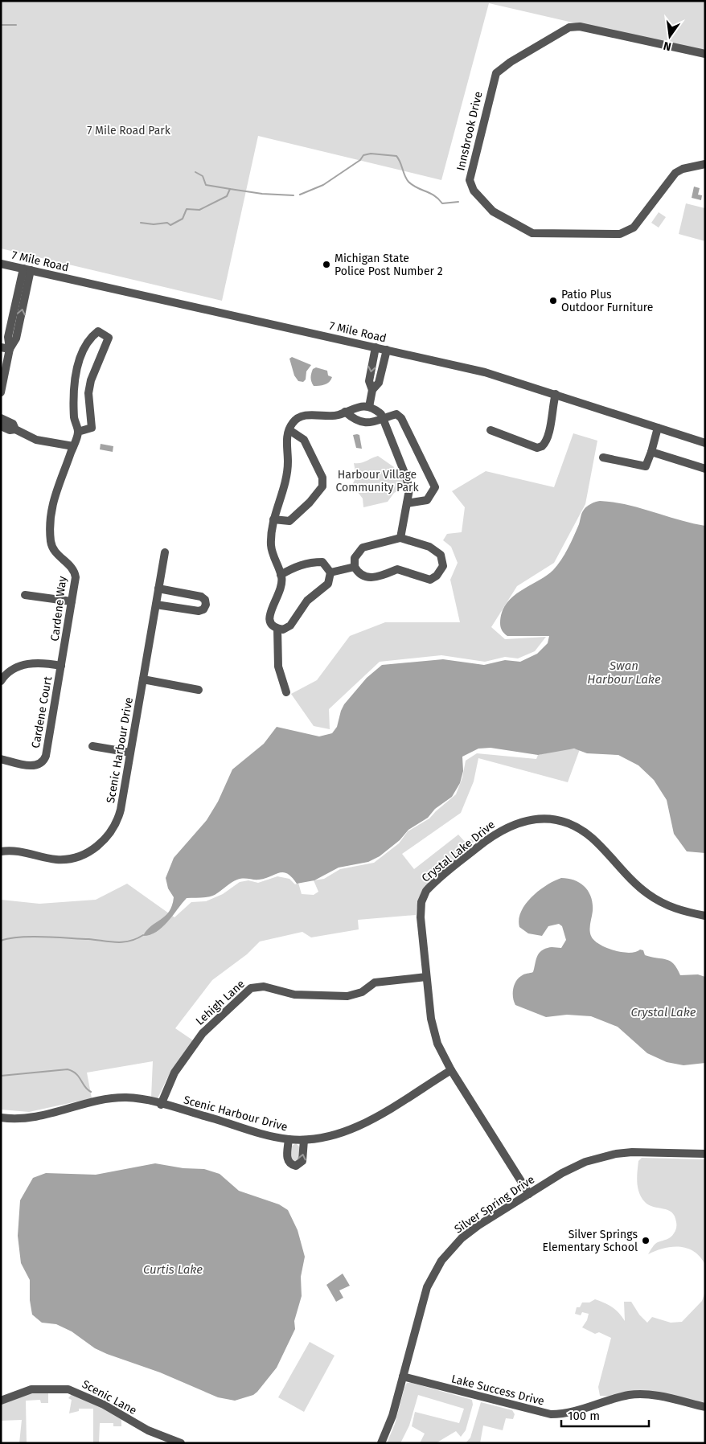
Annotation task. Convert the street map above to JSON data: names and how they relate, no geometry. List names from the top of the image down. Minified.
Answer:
{"streets":{"street":["Innsbrook Drive","7 Mile Road","Cardene Way","Cardene Court","Scenic Harbour Drive","Crystal Lake Drive","Lehigh Lane","Silver Spring Drive","Lake Success Drive","Scenic Lane"]},"crossings":[["Cardene Way","Cardene Court"],["Scenic Harbour Drive","Crystal Lake Drive"],["Scenic Harbour Drive","Lehigh Lane"],["Crystal Lake Drive","Lehigh Lane"],["Crystal Lake Drive","Silver Spring Drive"],["Silver Spring Drive","Lake Success Drive"]],"water":["Swan Harbour Lake","Crystal Lake","Curtis Lake"],"parks":["7 Mile Road Park","Harbour Village Community Park"],"places":["Michigan State Police Post Number 2","Patio Plus Outdoor Furniture","Silver Springs Elementary School"],"scale_bar":"100 m","north":"bottom"}
